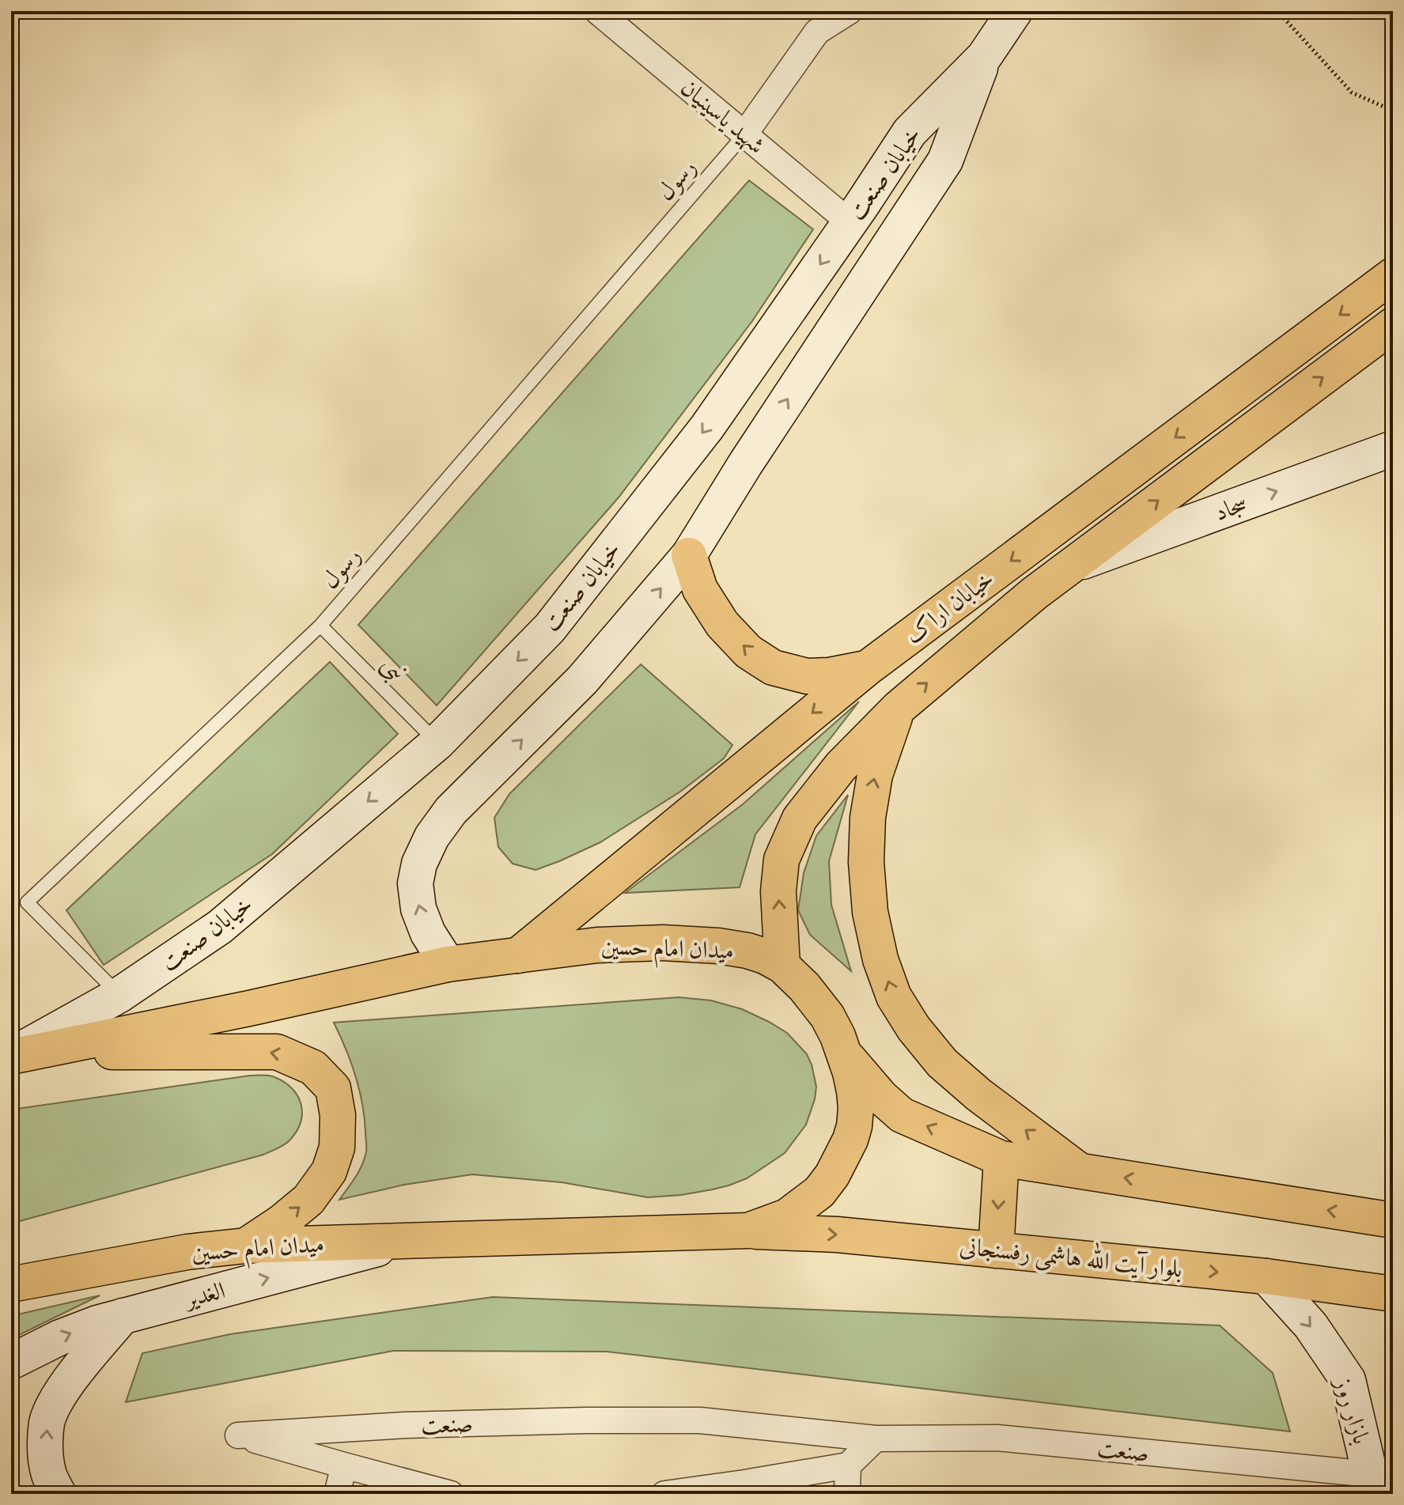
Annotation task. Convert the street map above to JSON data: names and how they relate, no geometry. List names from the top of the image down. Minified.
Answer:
{"streets":{"main road":["خیابان صنعت","سجاد","خیابان اراک","میدان امام حسین","بلوار آیت الله هاشمی رفسنجانی","الغدیر","بازار روز"],"street":["شهید یاسینیان","صنعت"],"lane":["رسول","نبی"]},"crossings":[["شهید یاسینیان","خیابان صنعت"],["شهید یاسینیان","رسول"],["خیابان صنعت","رسول"],["خیابان صنعت","نبی"],["خیابان صنعت","میدان امام حسین"],["رسول","نبی"],["سجاد","خیابان اراک"],["خیابان اراک","میدان امام حسین"],["میدان امام حسین","بلوار آیت الله هاشمی رفسنجانی"],["میدان امام حسین","الغدیر"],["بلوار آیت الله هاشمی رفسنجانی","بازار روز"],["بازار روز","صنعت"]],"one_way":["سجاد","الغدیر","بازار روز"]}
